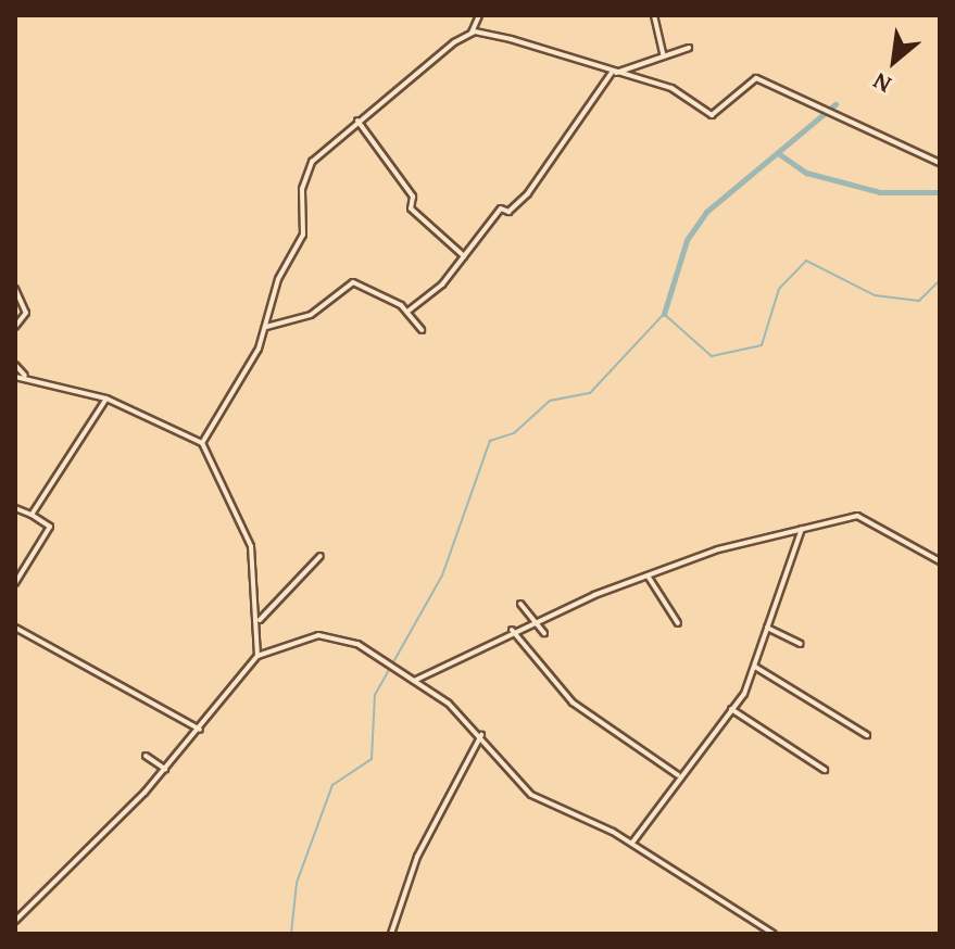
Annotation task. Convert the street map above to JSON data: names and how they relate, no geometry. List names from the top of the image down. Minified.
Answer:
{"north":"bottom left"}
